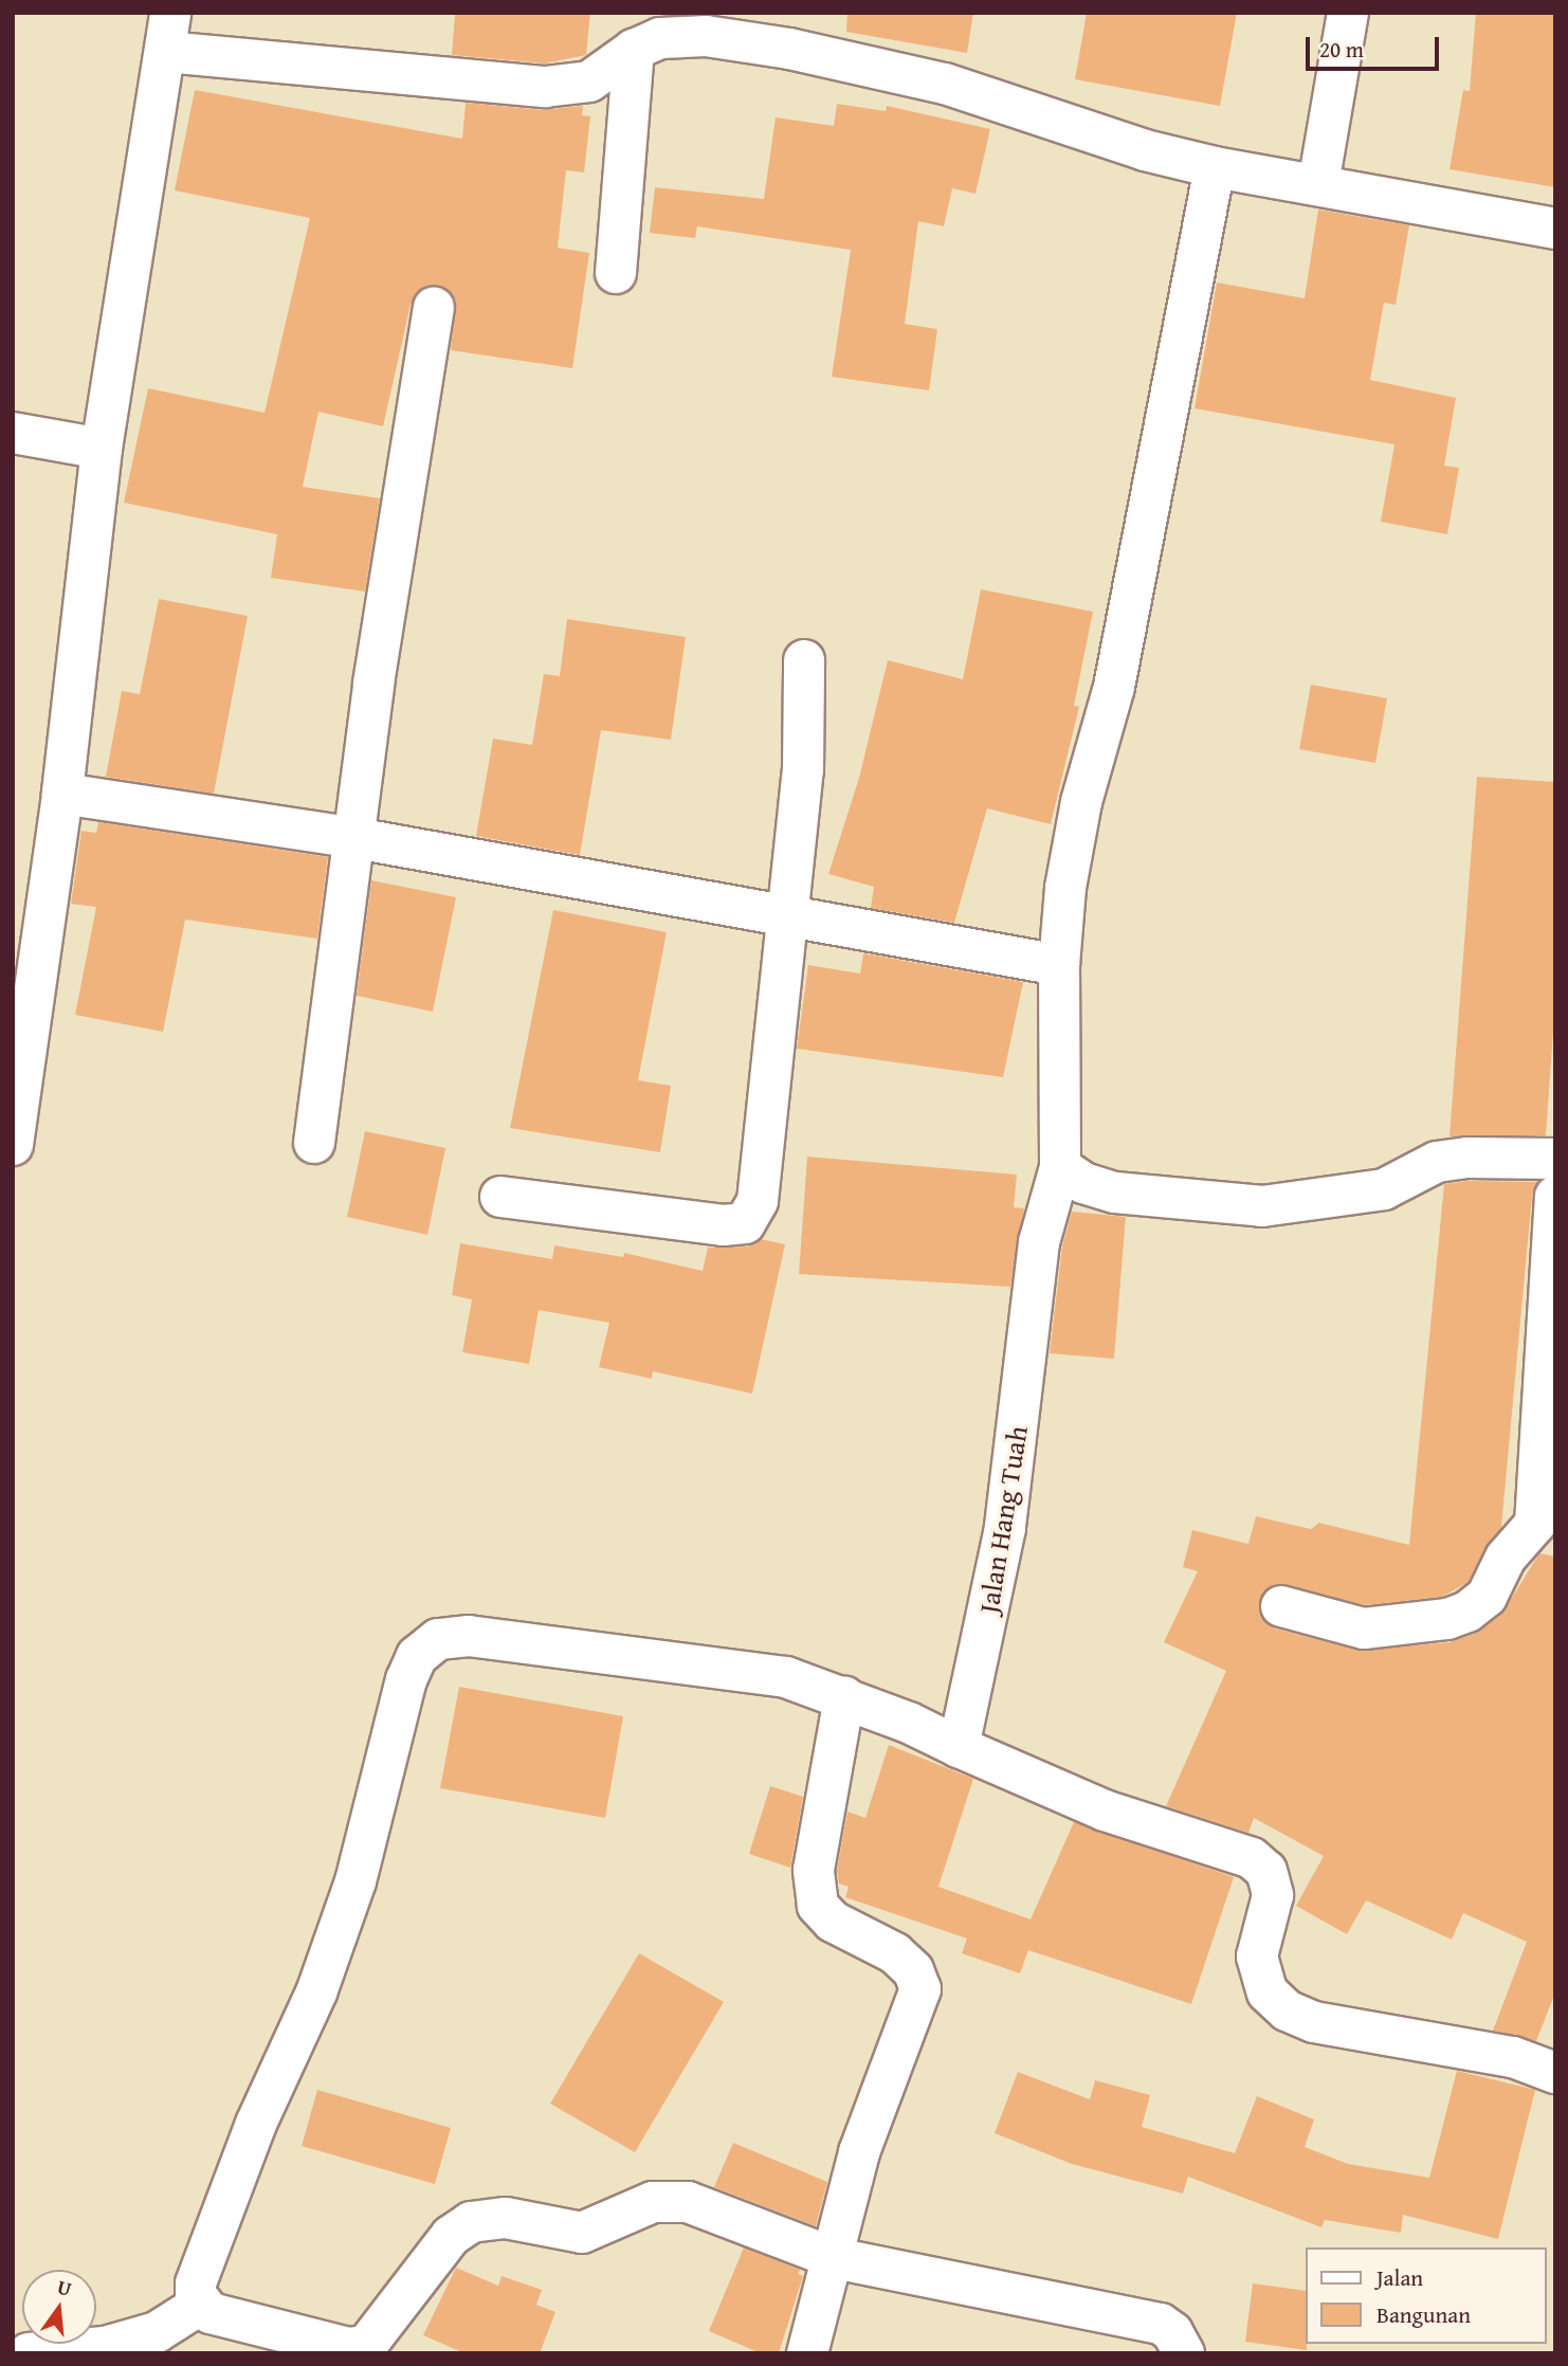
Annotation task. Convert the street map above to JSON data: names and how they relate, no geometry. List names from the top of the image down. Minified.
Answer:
{"streets":{"street":["Jalan Hang Tuah"]},"legend":["Jalan","Bangunan"],"scale_bar":"20 m","north":"top"}
